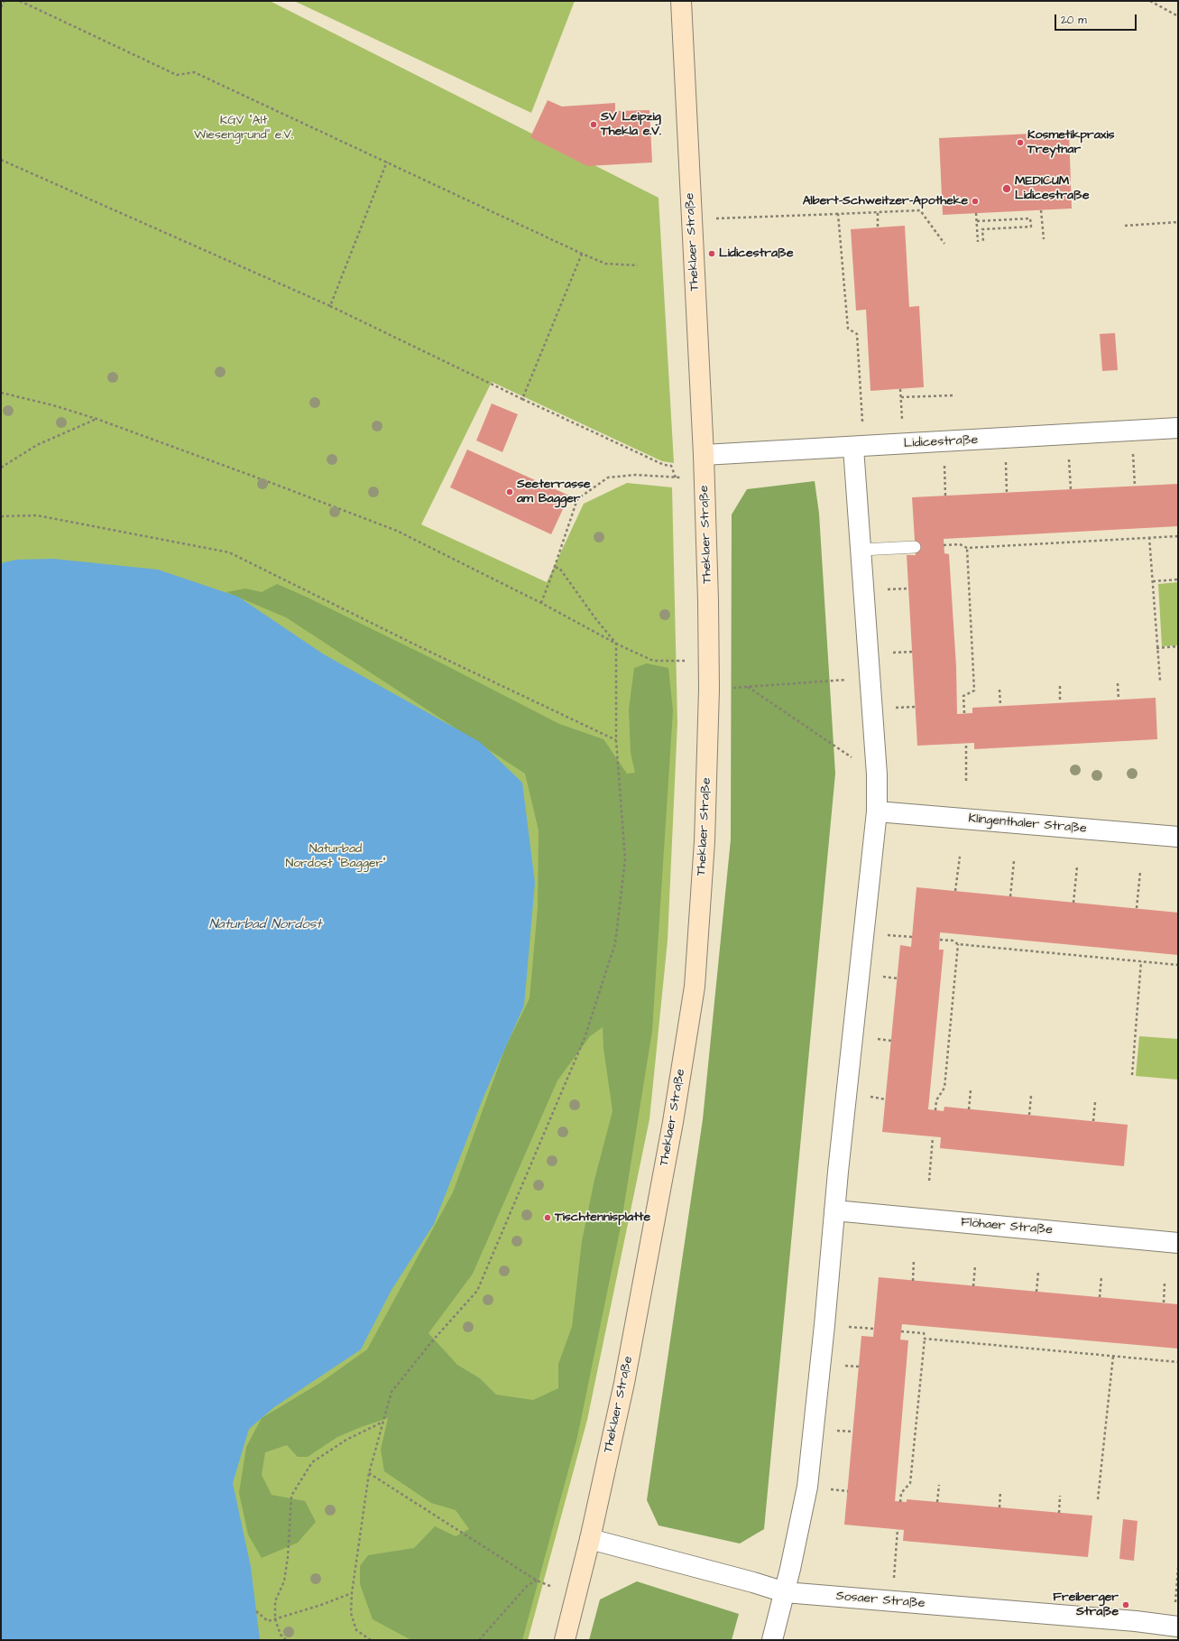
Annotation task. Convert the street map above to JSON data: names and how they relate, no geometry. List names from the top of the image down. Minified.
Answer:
{"streets":{"main road":["Theklaer Straße"],"street":["Lidicestraße","Klingenthaler Straße","Flöhaer Straße","Sosaer Straße"]},"crossings":[["Theklaer Straße","Lidicestraße"],["Theklaer Straße","Sosaer Straße"]],"water":["Naturbad Nordost"],"parks":["KGV \"Alt Wiesengrund\" e.V.","Naturbad Nordost \"Bagger\""],"places":["SV Leipzig Thekla e.V.","Kosmetikpraxis Treytnar","MEDICUM Lidicestraße","Albert-Schweitzer-Apotheke","Lidicestraße","Seeterrasse am Bagger","Tischtennisplatte","Freiberger Straße"],"scale_bar":"20 m"}
